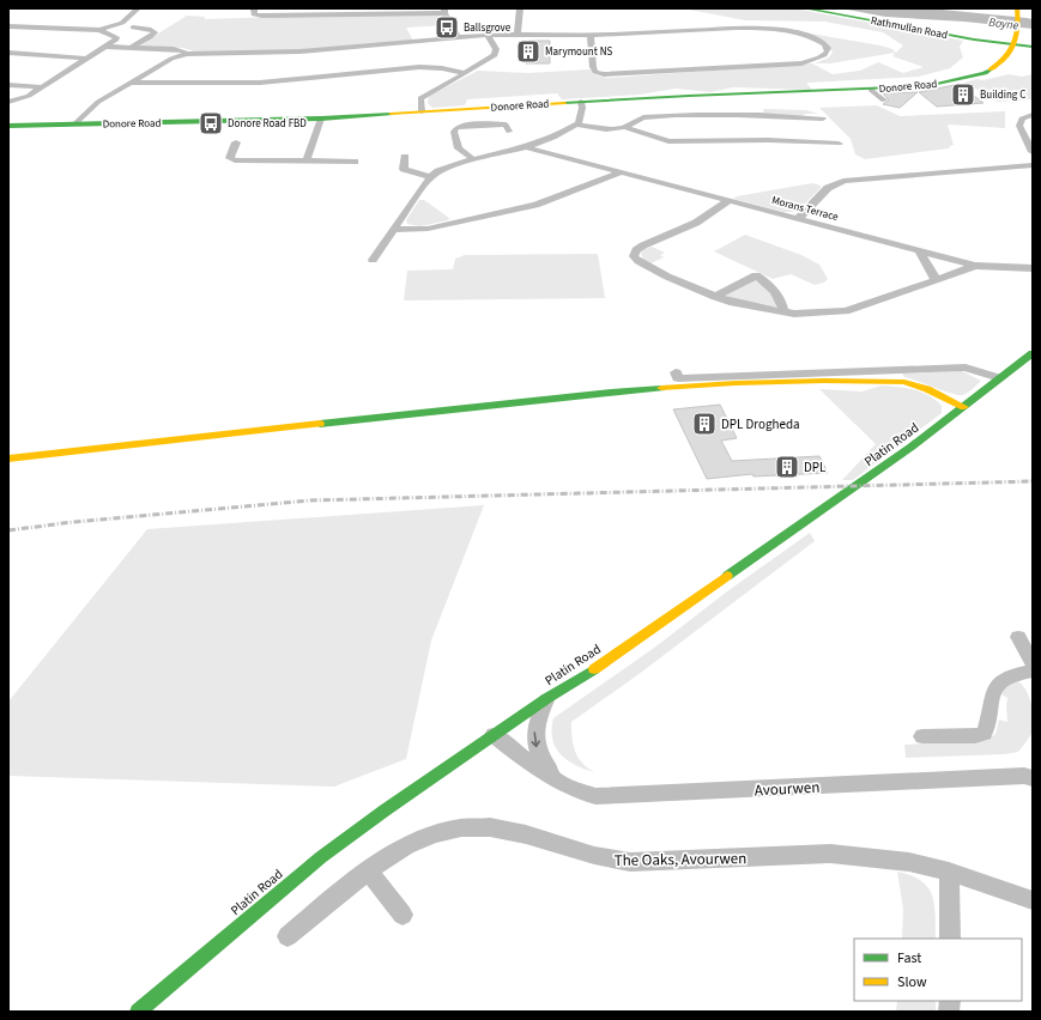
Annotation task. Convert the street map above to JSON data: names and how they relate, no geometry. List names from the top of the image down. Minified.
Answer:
{"streets":{"street":["Rathmullan Road","Donore Road","Morans Terrace","Platin Road","Avourwen","The Oaks, Avourwen"]},"crossings":[["Rathmullan Road","Donore Road"],["Platin Road","Avourwen"]],"water":["Boyne"],"places":{"bus stop":["Ballsgrove","Donore Road FBD"],"building":["Marymount NS","Building C","DPL Drogheda","DPL"]},"legend":["Fast","Slow"]}
